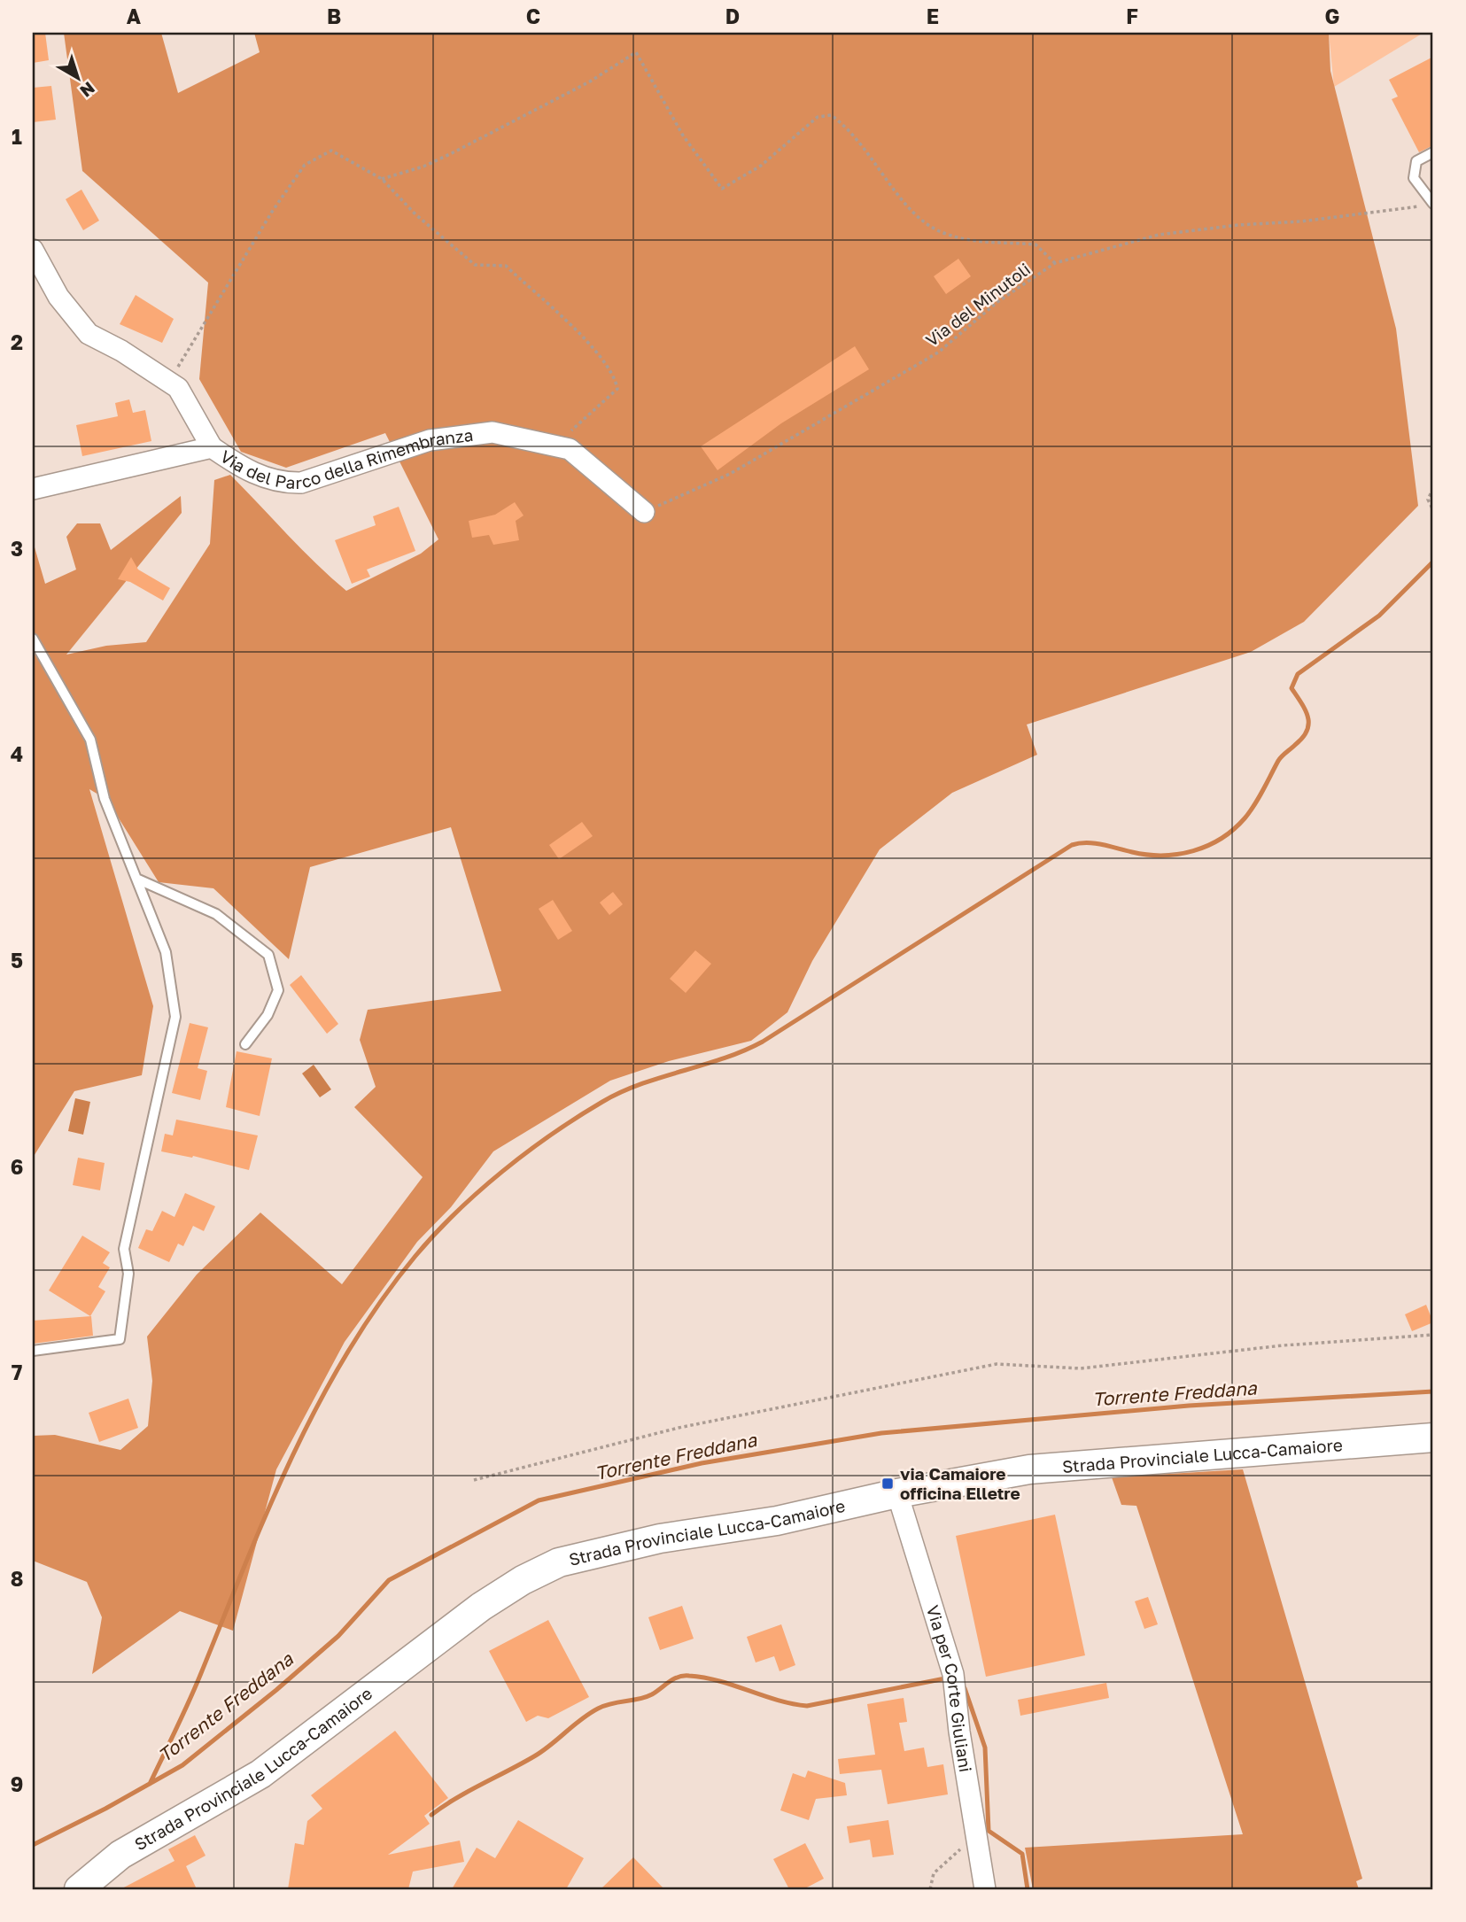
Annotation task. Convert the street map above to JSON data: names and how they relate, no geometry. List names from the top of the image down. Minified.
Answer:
{"streets":{"main road":["Strada Provinciale Lucca-Camaiore"],"street":["Via del Parco della Rimembranza","Via per Corte Giuliani"],"path":["Via del Minutoli"]},"crossings":[["Via del Minutoli","Via del Parco della Rimembranza"],["Strada Provinciale Lucca-Camaiore","Via per Corte Giuliani"]],"water":["Torrente Freddana"],"places":{"transit":["via Camaiore officina Elletre"]},"north":"bottom right","grid":{"columns":["A","B","C","D","E","F","G"],"rows":["1","2","3","4","5","6","7","8","9"]}}
